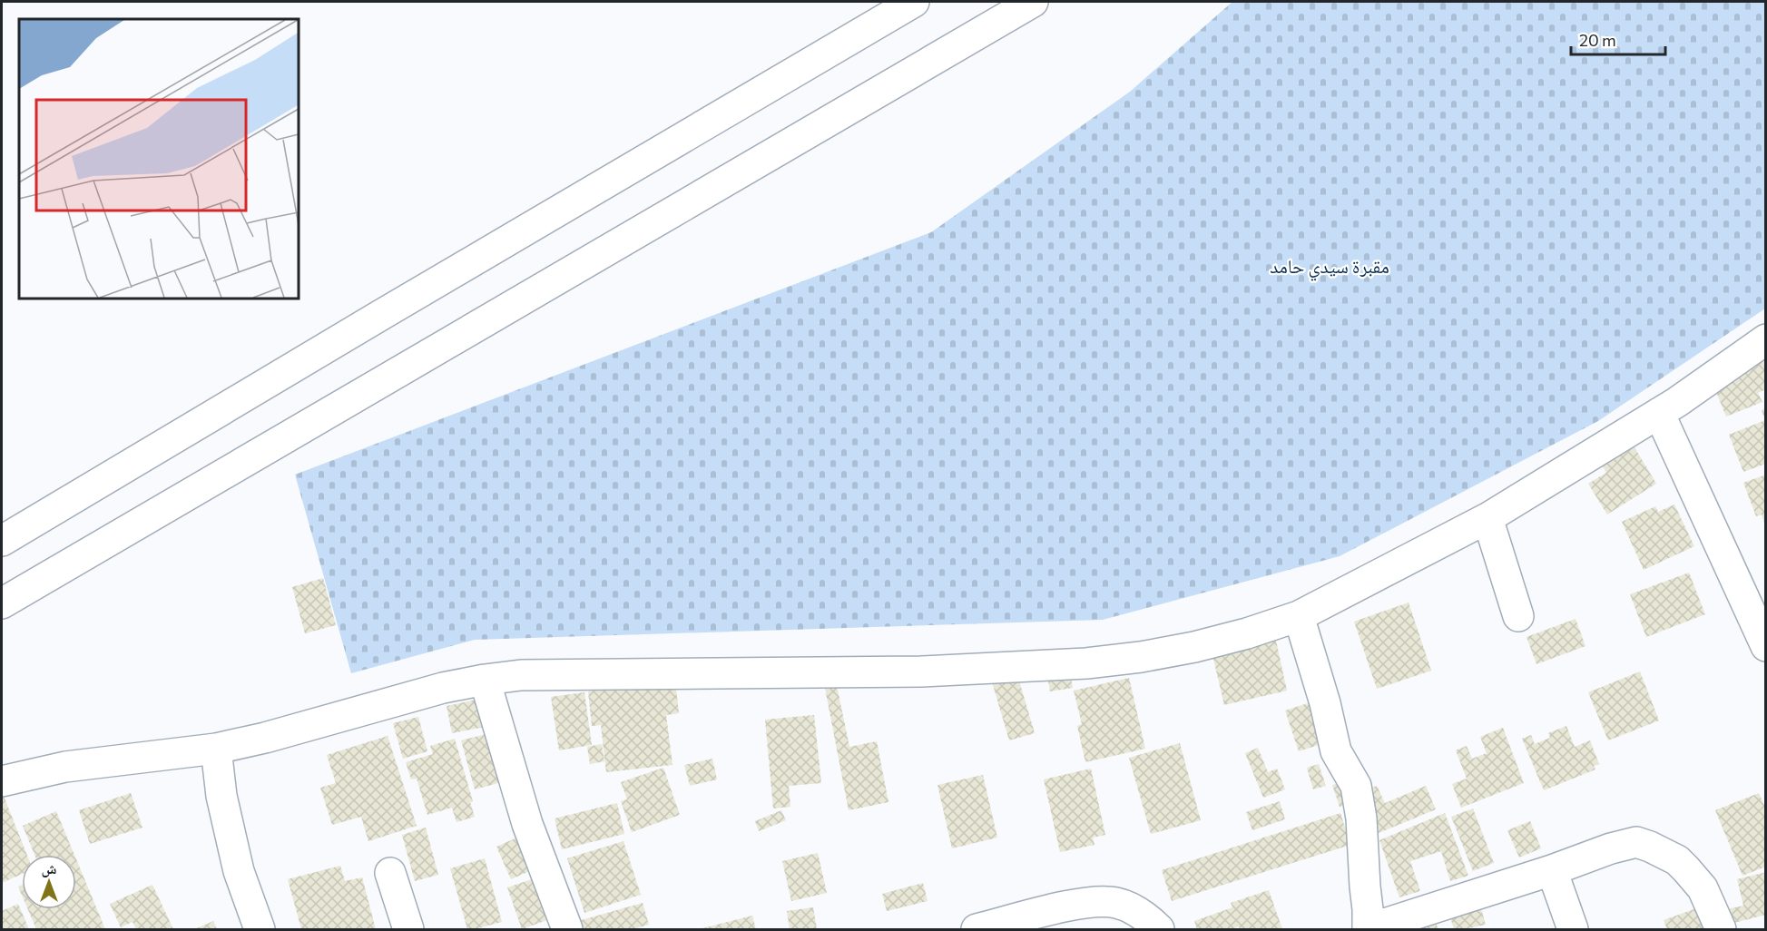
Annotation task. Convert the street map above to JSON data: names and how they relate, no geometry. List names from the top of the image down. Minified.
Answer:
{"parks":["مقبرة سيدي حامد"],"scale_bar":"20 m","north":"top"}
